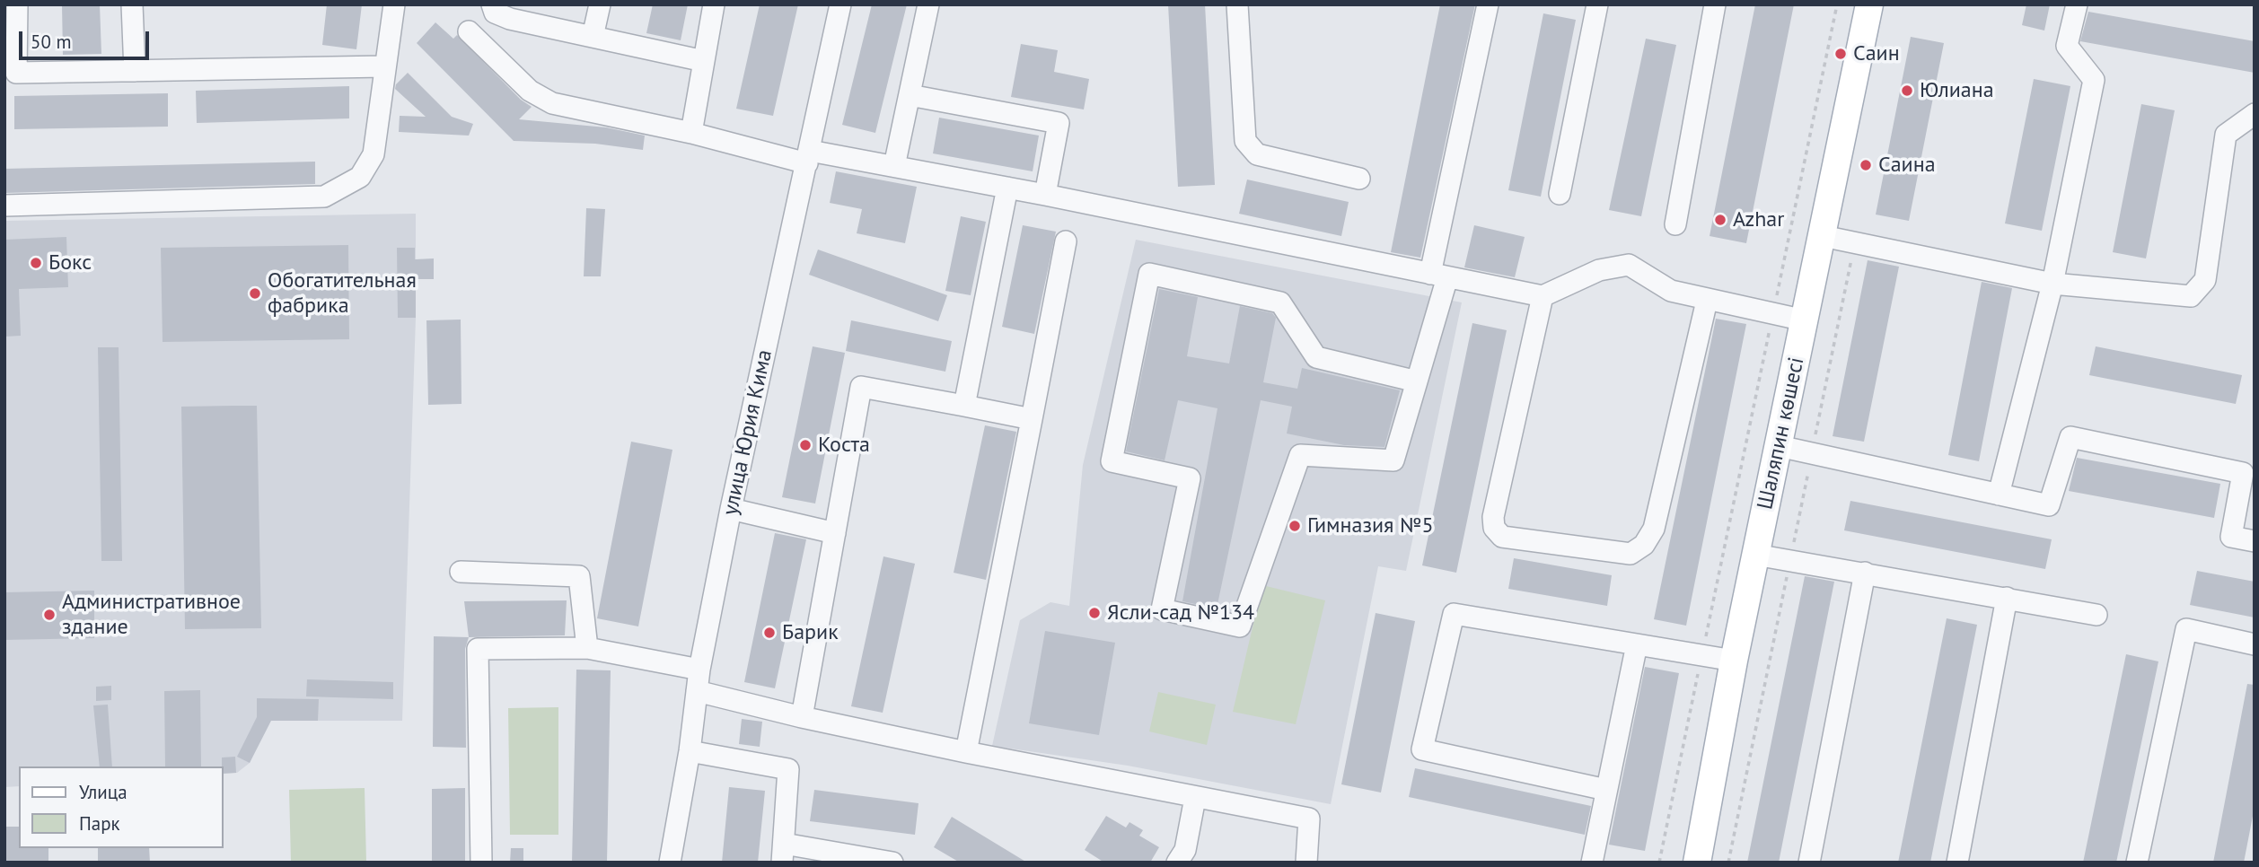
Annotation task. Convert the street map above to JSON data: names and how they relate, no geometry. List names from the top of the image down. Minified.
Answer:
{"streets":{"main road":["Шаляпин көшесі"],"street":["улица Юрия Кима"]},"places":["Саин","Юлиана","Саина","Azhar","Бокс","Обогатительная фабрика","Коста","Гимназия №5","Ясли-сад №134","Административное здание","Барик"],"legend":["Улица","Парк"],"scale_bar":"50 m"}
